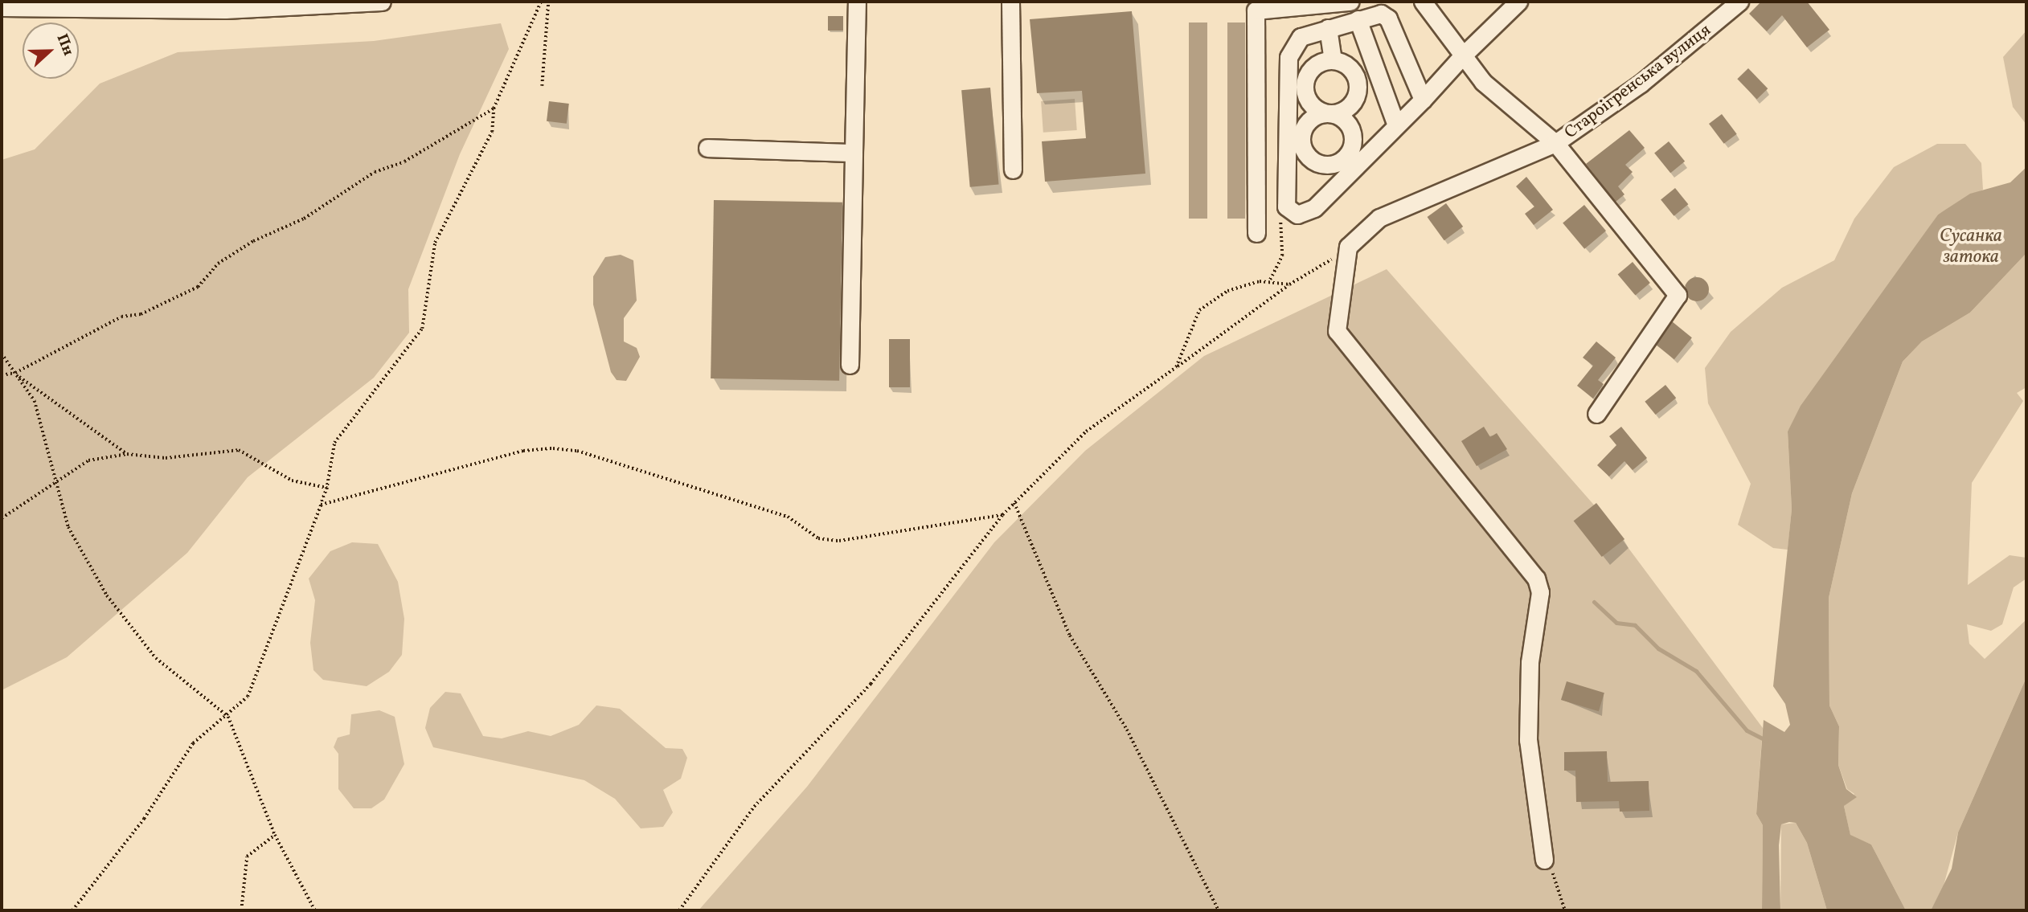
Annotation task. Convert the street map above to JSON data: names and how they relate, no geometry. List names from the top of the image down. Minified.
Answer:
{"streets":{"street":["Староігренська вулиця"]},"water":["Сусанка затока"],"north":"right"}
